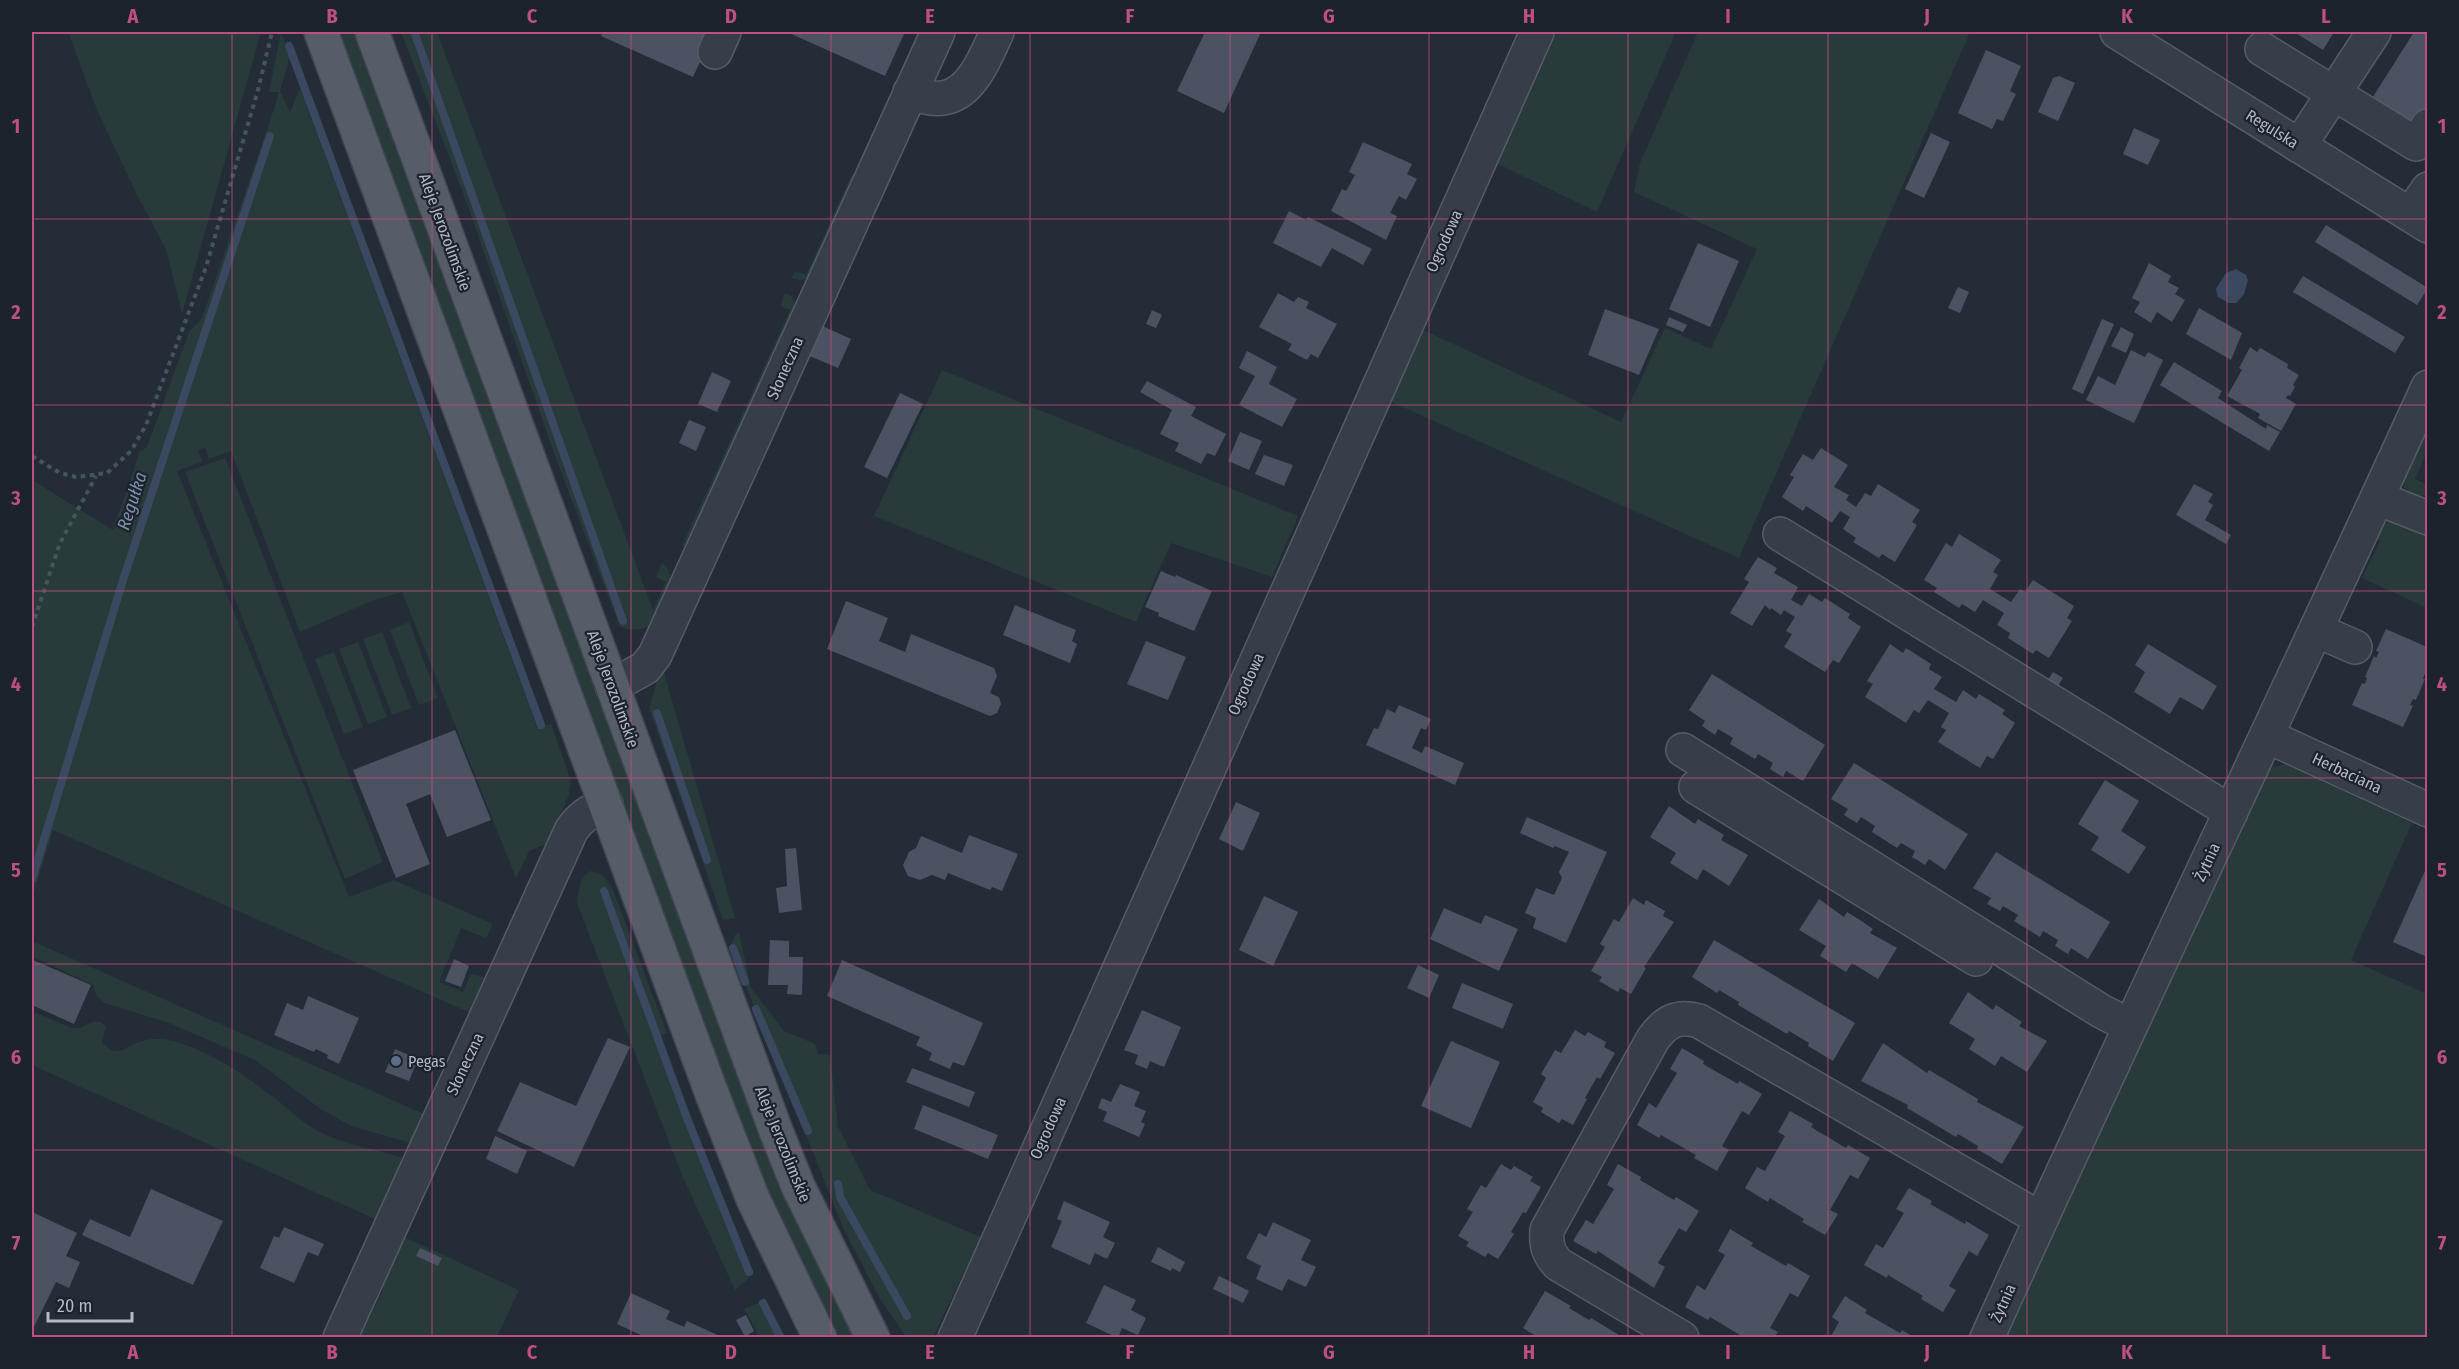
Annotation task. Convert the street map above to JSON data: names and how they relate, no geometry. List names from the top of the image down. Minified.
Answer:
{"streets":{"main road":["Aleje Jerozolimskie"],"street":["Regulska","Ogrodowa","Słoneczna","Herbaciana","Żytnia"]},"crossings":[["Aleje Jerozolimskie","Słoneczna"],["Herbaciana","Żytnia"]],"water":["Regułka"],"places":["Pegas"],"scale_bar":"20 m","grid":{"columns":["A","B","C","D","E","F","G","H","I","J","K","L"],"rows":["1","2","3","4","5","6","7"]}}
